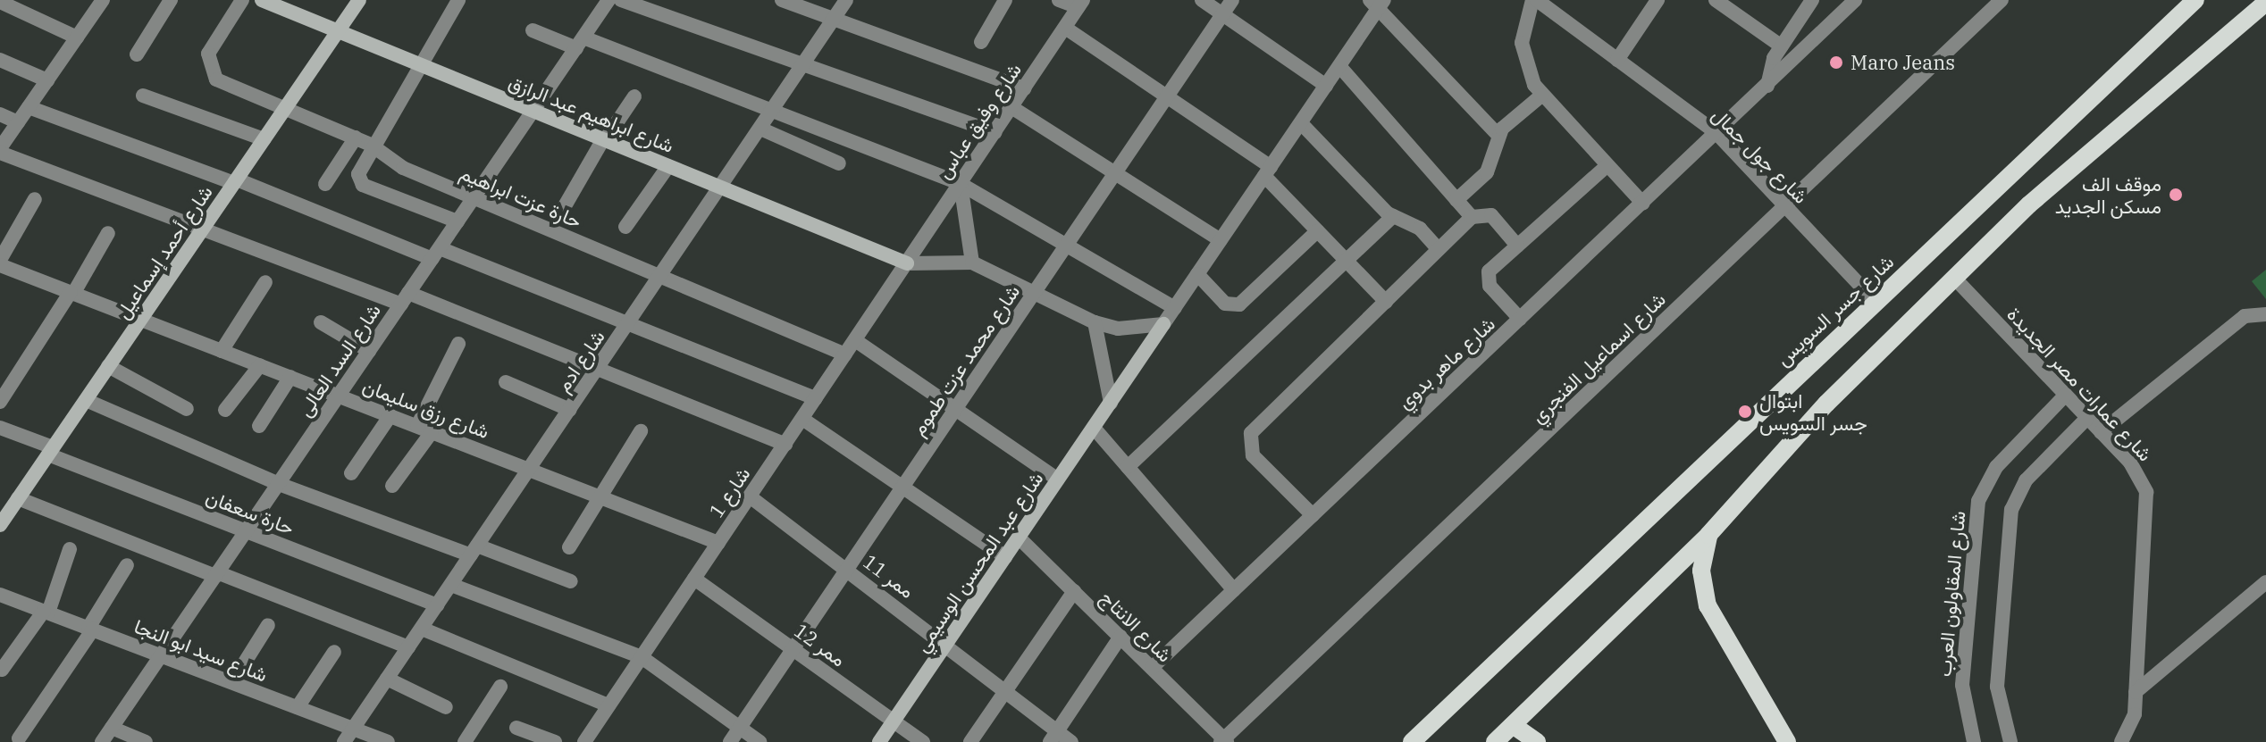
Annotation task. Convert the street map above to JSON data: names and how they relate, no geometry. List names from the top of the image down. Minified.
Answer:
{"streets":{"main road":["شارع جسر السويس"],"street":["شارع ابراهيم عبد الرازق","شارع وفيق عباس","شارع جول جمال","حارة عزت ابراهيم","شارع أحمد إسماعيل","شارع اسماعيل الفنجري","شارع السد العالى","شارع محمد عزت طموم","شارع ادم","شارع ماهر بدوي","شارع عمارات مصر الجديدة","شارع رزق سليمان","شارع 1","حارة سعفان","شارع عبد المحسن الوسيمي","ممر 11","شارع المقاولون العرب","شارع الانتاج","ممر 12","شارع سيد ابو النجا"]},"crossings":[["شارع ابراهيم عبد الرازق","شارع وفيق عباس"],["شارع ابراهيم عبد الرازق","شارع أحمد إسماعيل"],["شارع ابراهيم عبد الرازق","شارع السد العالى"],["شارع ابراهيم عبد الرازق","شارع ادم"],["شارع ابراهيم عبد الرازق","شارع 1"],["شارع وفيق عباس","شارع 1"],["شارع جول جمال","شارع جسر السويس"],["شارع جول جمال","شارع اسماعيل الفنجري"],["شارع جول جمال","شارع ماهر بدوي"],["حارة عزت ابراهيم","شارع أحمد إسماعيل"],["حارة عزت ابراهيم","شارع السد العالى"],["حارة عزت ابراهيم","شارع ادم"],["حارة عزت ابراهيم","شارع 1"],["شارع أحمد إسماعيل","شارع رزق سليمان"],["شارع أحمد إسماعيل","حارة سعفان"],["شارع اسماعيل الفنجري","شارع الانتاج"],["شارع السد العالى","شارع رزق سليمان"],["شارع السد العالى","حارة سعفان"],["شارع السد العالى","شارع سيد ابو النجا"],["شارع محمد عزت طموم","ممر 11"],["شارع محمد عزت طموم","ممر 12"],["شارع ادم","شارع رزق سليمان"],["شارع ادم","حارة سعفان"],["شارع ادم","شارع سيد ابو النجا"],["شارع ماهر بدوي","شارع الانتاج"],["شارع عمارات مصر الجديدة","شارع المقاولون العرب"],["شارع رزق سليمان","شارع 1"],["شارع 1","ممر 11"],["شارع 1","ممر 12"],["شارع عبد المحسن الوسيمي","ممر 11"],["شارع عبد المحسن الوسيمي","شارع الانتاج"],["شارع عبد المحسن الوسيمي","ممر 12"]],"places":["Maro Jeans","موقف الف مسكن الجديد","ابتوال جسر السويس"]}
